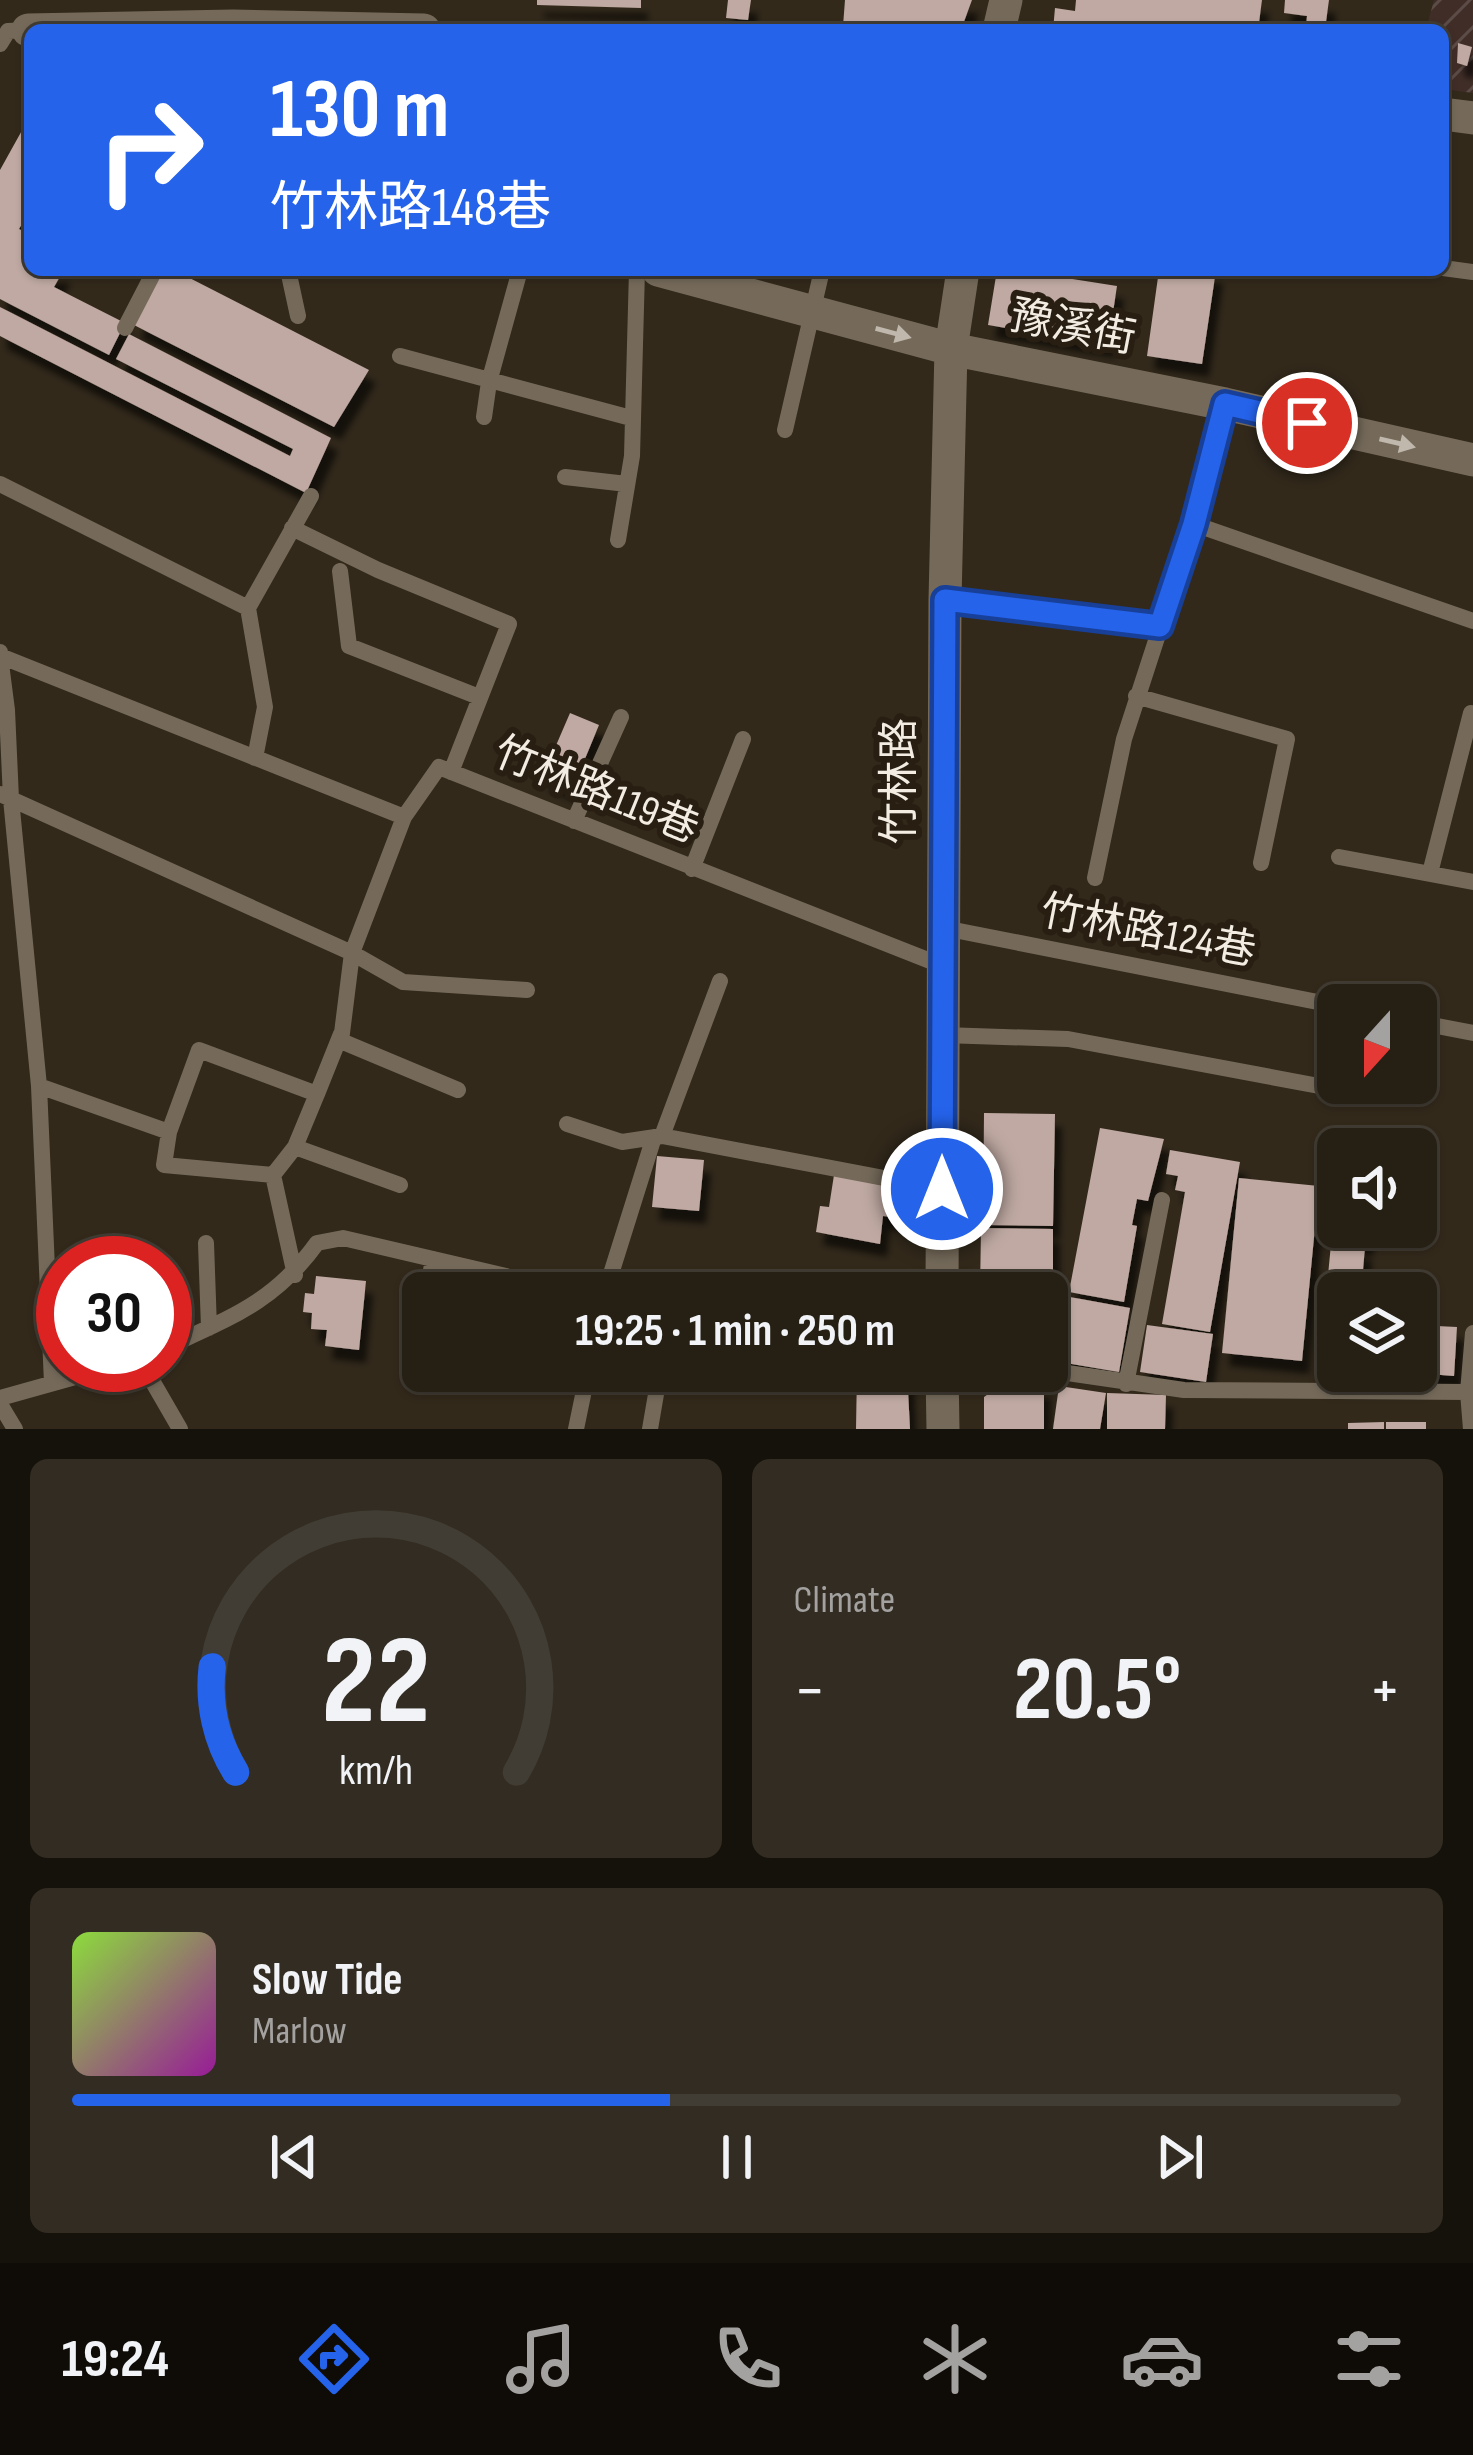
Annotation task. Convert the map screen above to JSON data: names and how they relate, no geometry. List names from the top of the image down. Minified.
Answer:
{"streets":{"street":["豫溪街","竹林路"],"lane":["竹林路119巷","竹林路124巷"]},"crossings":[["豫溪街","竹林路"],["竹林路","竹林路119巷"],["竹林路","竹林路124巷"]],"one_way":["豫溪街"],"north":"bottom","page":{"turn":["130 m","竹林路148巷"],"limit":"30","trip":"19:25 · 1 min · 250 m","tile":"Climate","heat":["−","20.5°","+"],"song":["Slow Tide","Marlow"],"tabs":"19:24","gauge":["22","km/h"]}}
